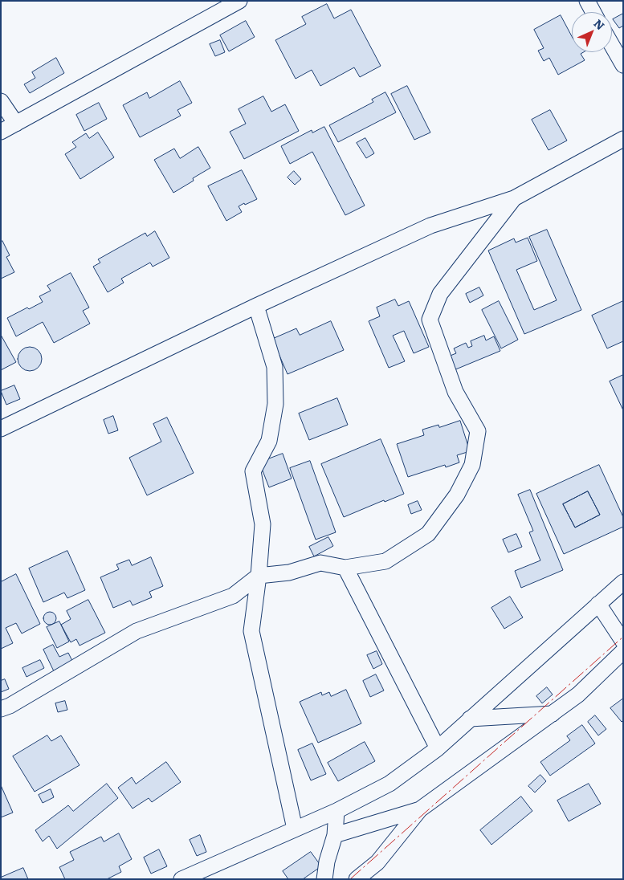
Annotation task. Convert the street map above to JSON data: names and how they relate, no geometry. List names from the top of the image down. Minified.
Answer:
{"north":"top right"}
